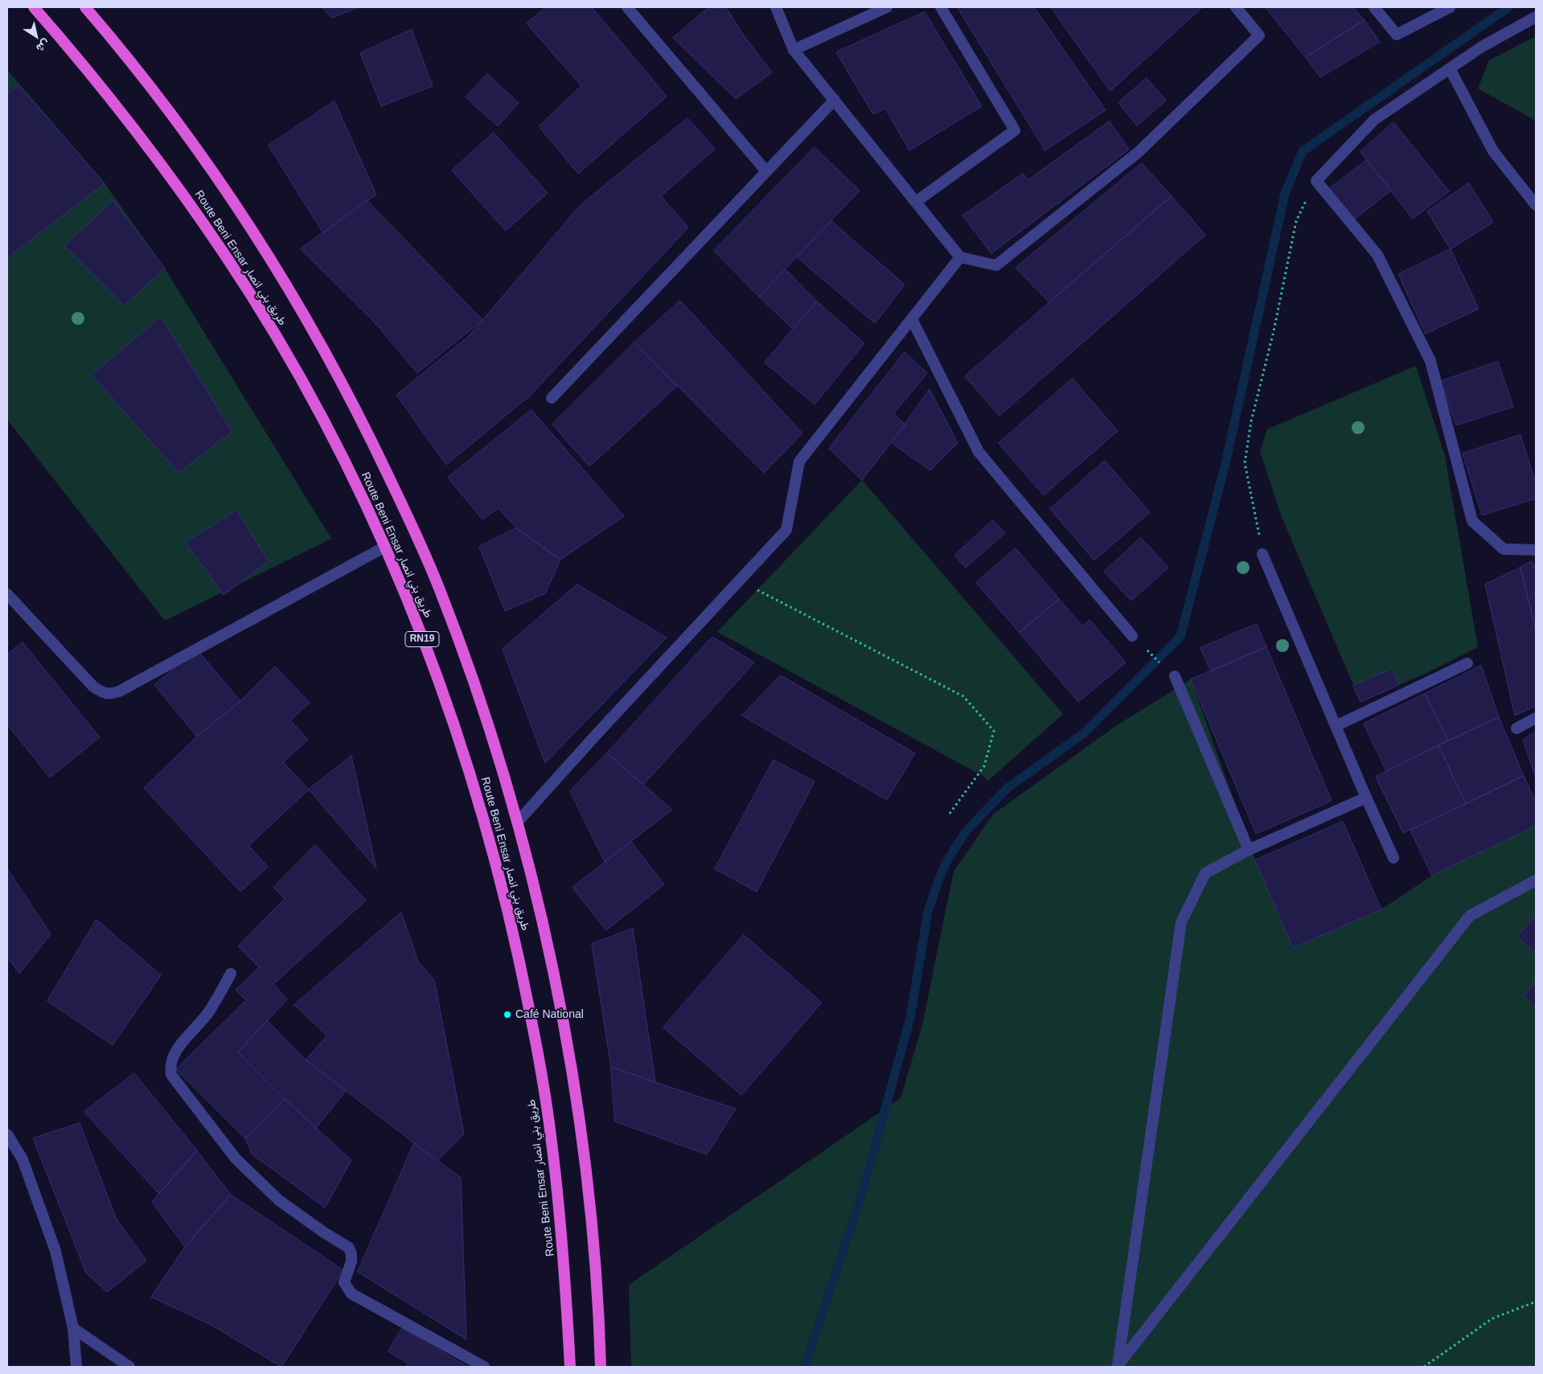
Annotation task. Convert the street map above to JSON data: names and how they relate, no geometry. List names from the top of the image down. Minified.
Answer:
{"streets":{"highway":["Route Beni Ensar طريق بني انصار","RN19"]},"places":["Café National"],"north":"bottom right"}
